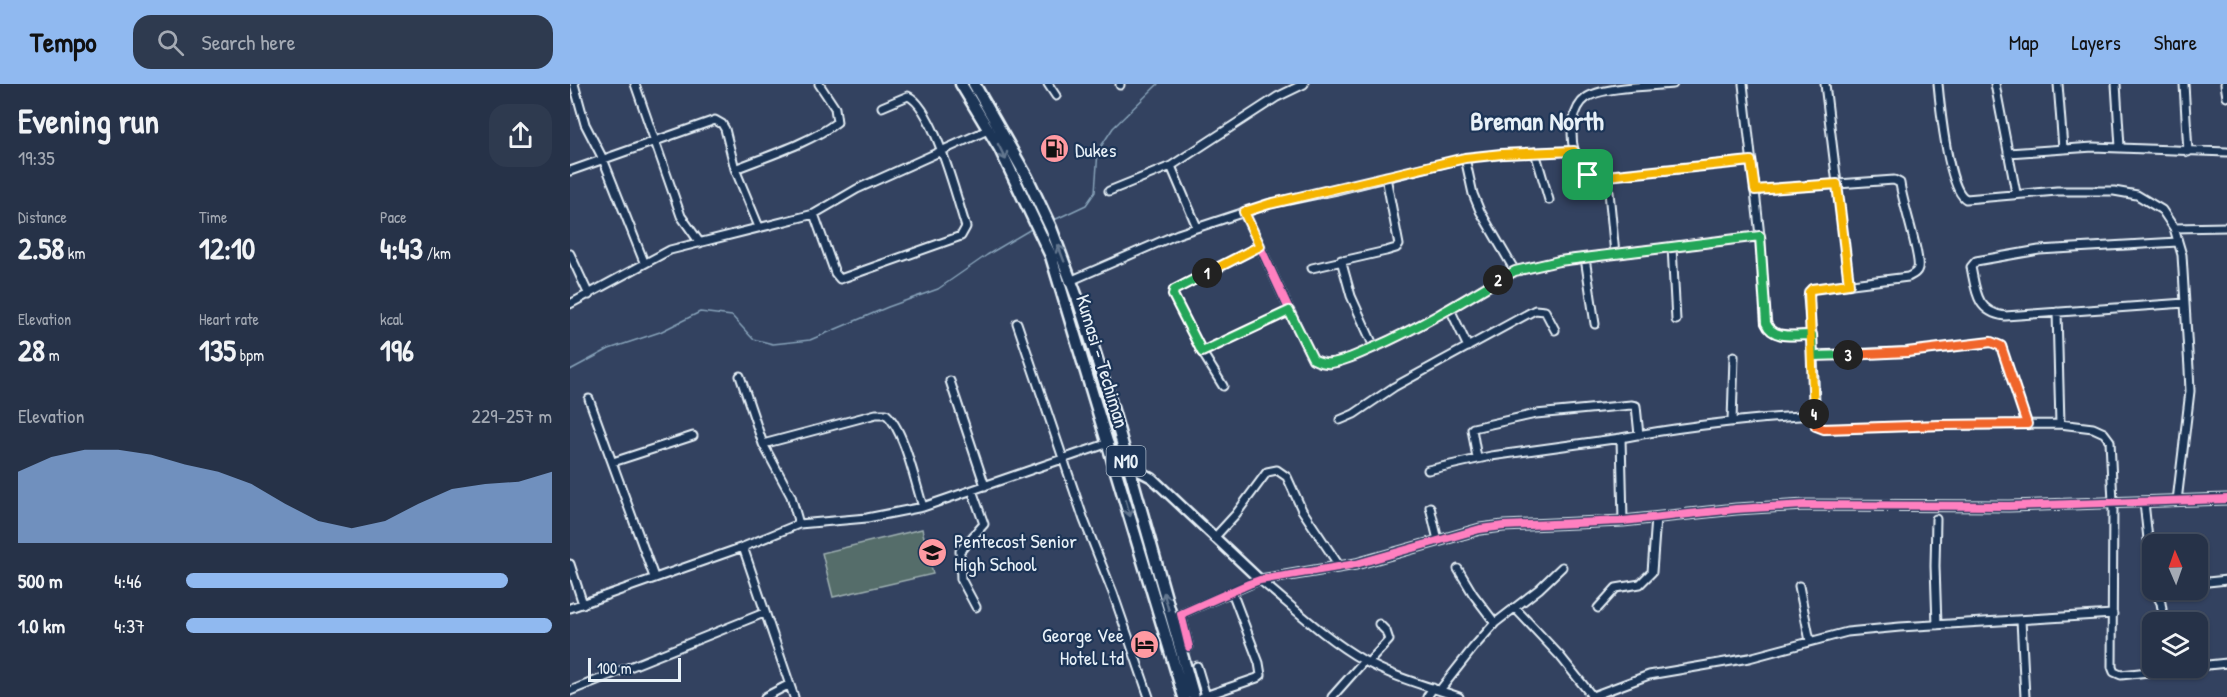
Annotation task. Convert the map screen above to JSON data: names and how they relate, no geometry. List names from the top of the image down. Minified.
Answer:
{"streets":{"highway":["Kumasi - Techiman","N10"]},"crossings":[["Kumasi - Techiman","N10"]],"districts":["Breman North"],"places":{"fuel station":["Dukes"],"school or university":["Pentecost Senior High School"],"hotel":["George Vee Hotel Ltd"]},"scale_bar":"100 m","north":"top","page":{"header":"Tempo","search":"Search here","nav":["Map","Layers","Share"],"heading":["Evening run","19:35"],"stats":[["Distance","2.58 km"],["Time","12:10"],["Pace","4:43 /km"],["Elevation","28 m"],["Heart rate","135 bpm"],["kcal","196"]],"pins":["1","2","3","4"],"chart":["Elevation","229–257 m"],"list":[{"name":"500 m","note":"4:46"},{"name":"1.0 km","note":"4:37"}],"scale":"100 m"}}
